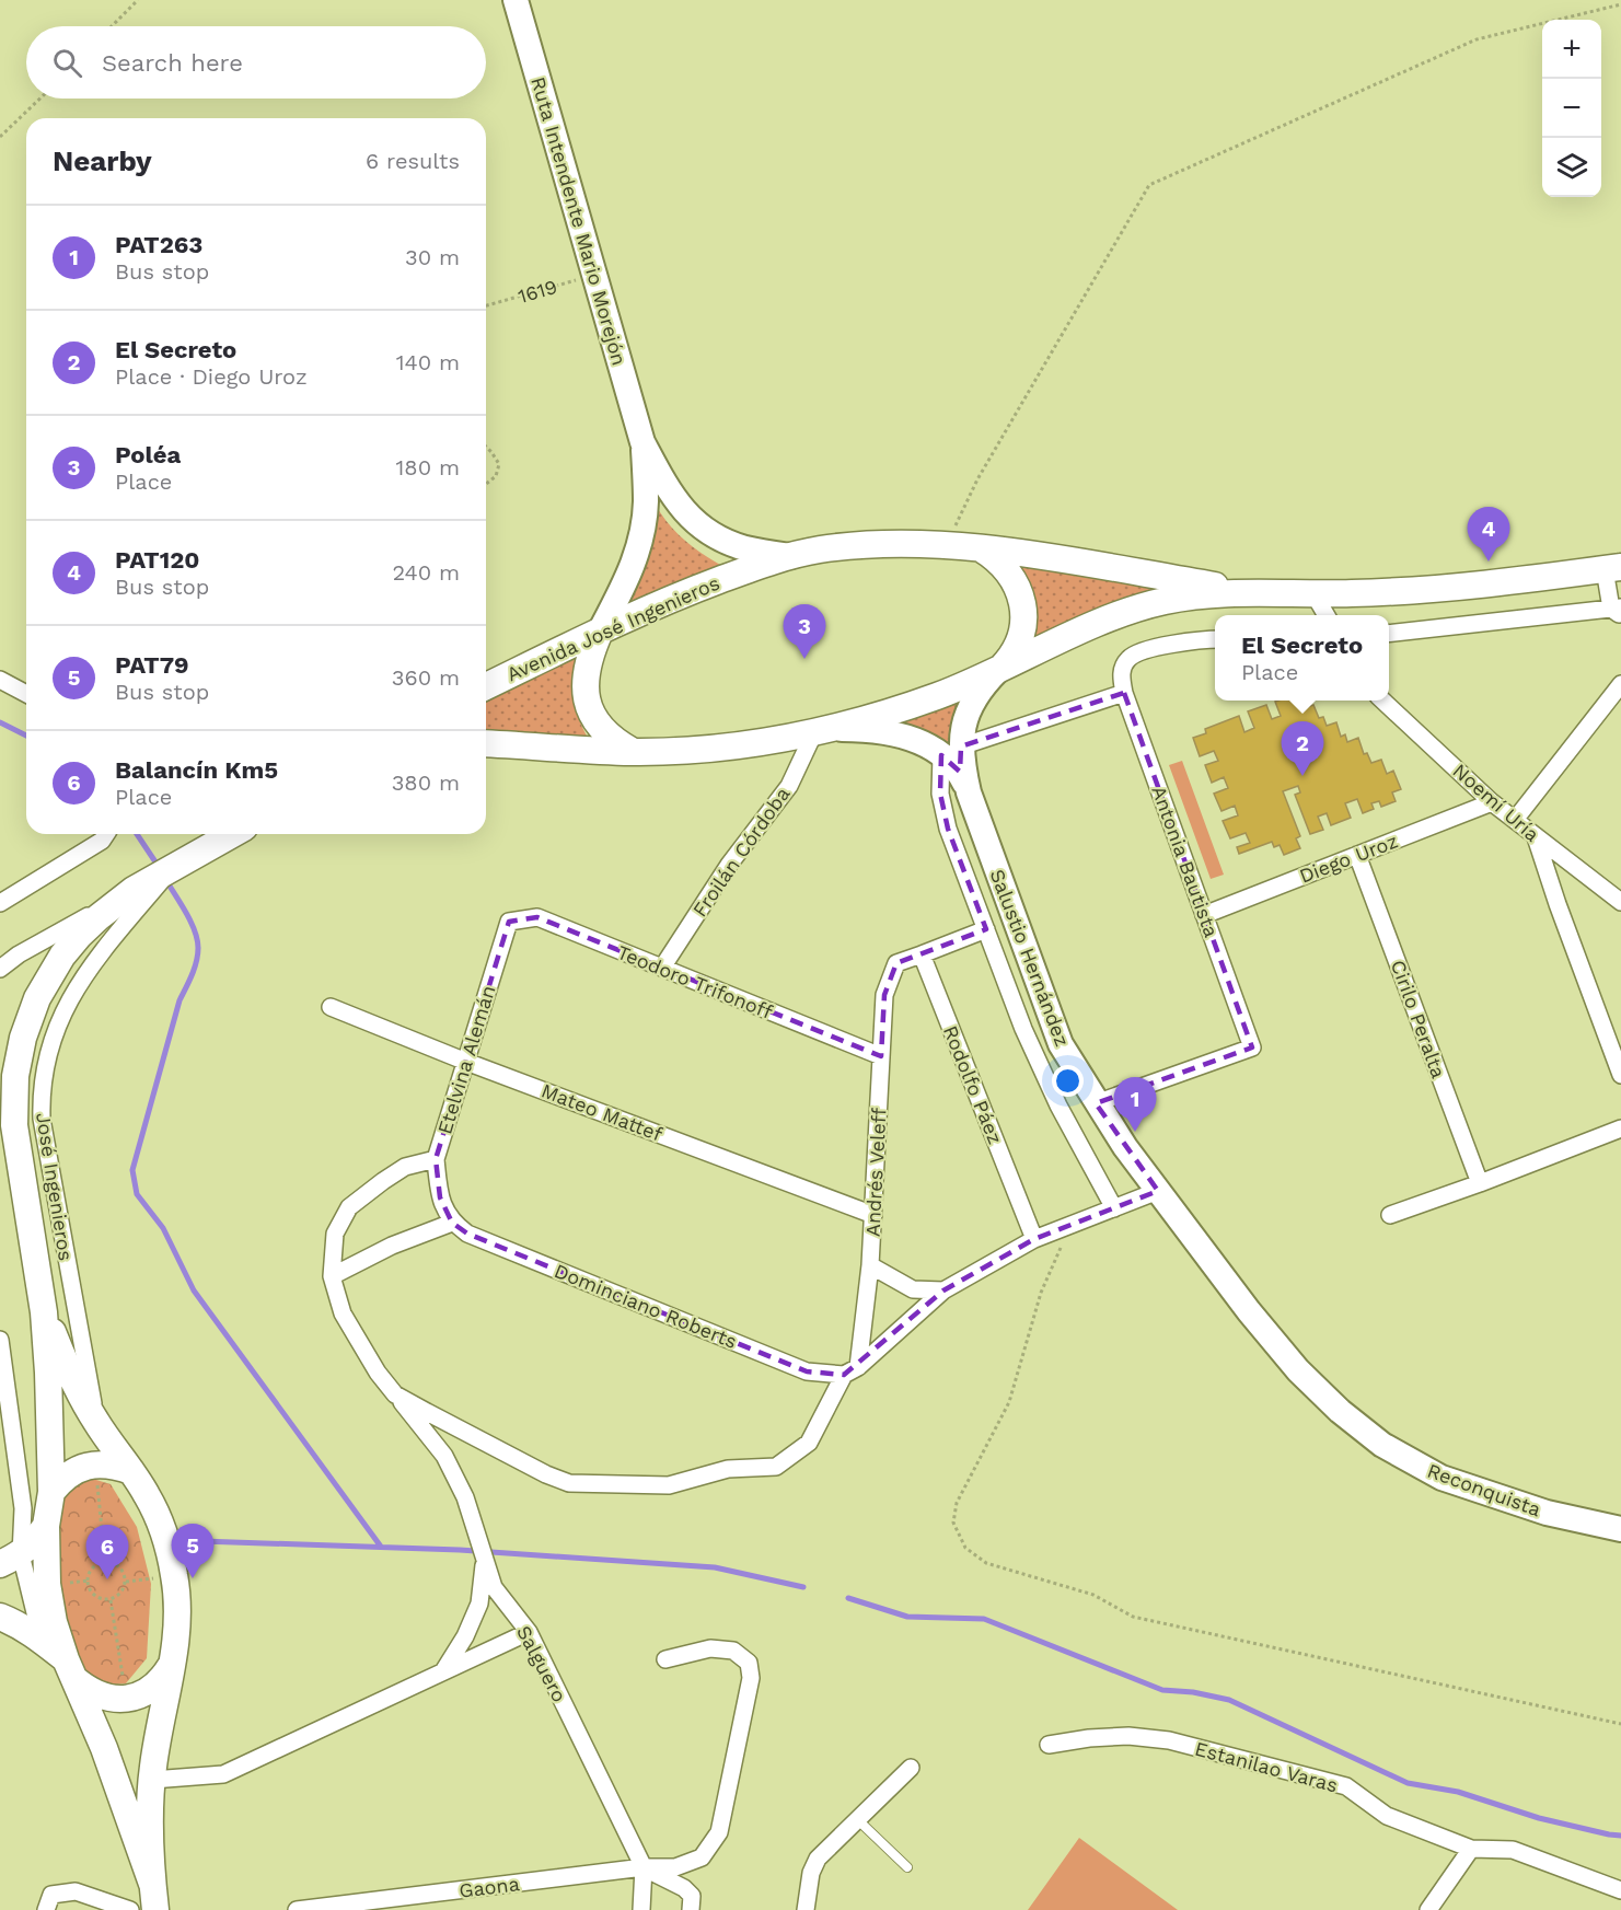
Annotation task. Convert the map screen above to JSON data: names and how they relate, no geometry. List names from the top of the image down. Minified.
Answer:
{"streets":{"main road":["Avenida José Ingenieros"],"street":["Ruta Intendente Mario Morejón","Noemí Uría","Froilán Córdoba","Diego Uroz","Antonia Bautista","Salustio Hernández","Teodoro Trifonoff","Cirilo Peralta","Etelvina Alemán","Rodolfo Páez","Mateo Mattef","Andrés Veleff","José Ingenieros","Dominciano Roberts","Reconquista","Salguero","Estanilao Varas","Gaona"],"path":["1619"]},"crossings":[["Ruta Intendente Mario Morejón","1619"],["Noemí Uría","Diego Uroz"],["Froilán Córdoba","Teodoro Trifonoff"],["Diego Uroz","Antonia Bautista"],["Diego Uroz","Cirilo Peralta"],["Antonia Bautista","Salustio Hernández"],["Salustio Hernández","Reconquista"],["Teodoro Trifonoff","Etelvina Alemán"],["Teodoro Trifonoff","Andrés Veleff"],["Etelvina Alemán","Mateo Mattef"],["Etelvina Alemán","Dominciano Roberts"],["Rodolfo Páez","Andrés Veleff"],["Mateo Mattef","Andrés Veleff"],["Andrés Veleff","Dominciano Roberts"],["Salguero","Gaona"]],"page":{"map_buttons":["+","−"],"search":"Search here","heading":["Nearby","6 results"],"list":[{"mark":"1","name":"PAT263","note":"Bus stop","value":"30 m"},{"mark":"2","name":"El Secreto","note":"Place · Diego Uroz","value":"140 m"},{"mark":"3","name":"Poléa","note":"Place","value":"180 m"},{"mark":"4","name":"PAT120","note":"Bus stop","value":"240 m"},{"mark":"5","name":"PAT79","note":"Bus stop","value":"360 m"},{"mark":"6","name":"Balancín Km5","note":"Place","value":"380 m"}],"pins":["4","3","2","1","5","6"],"popup":["El Secreto","Place"]}}
